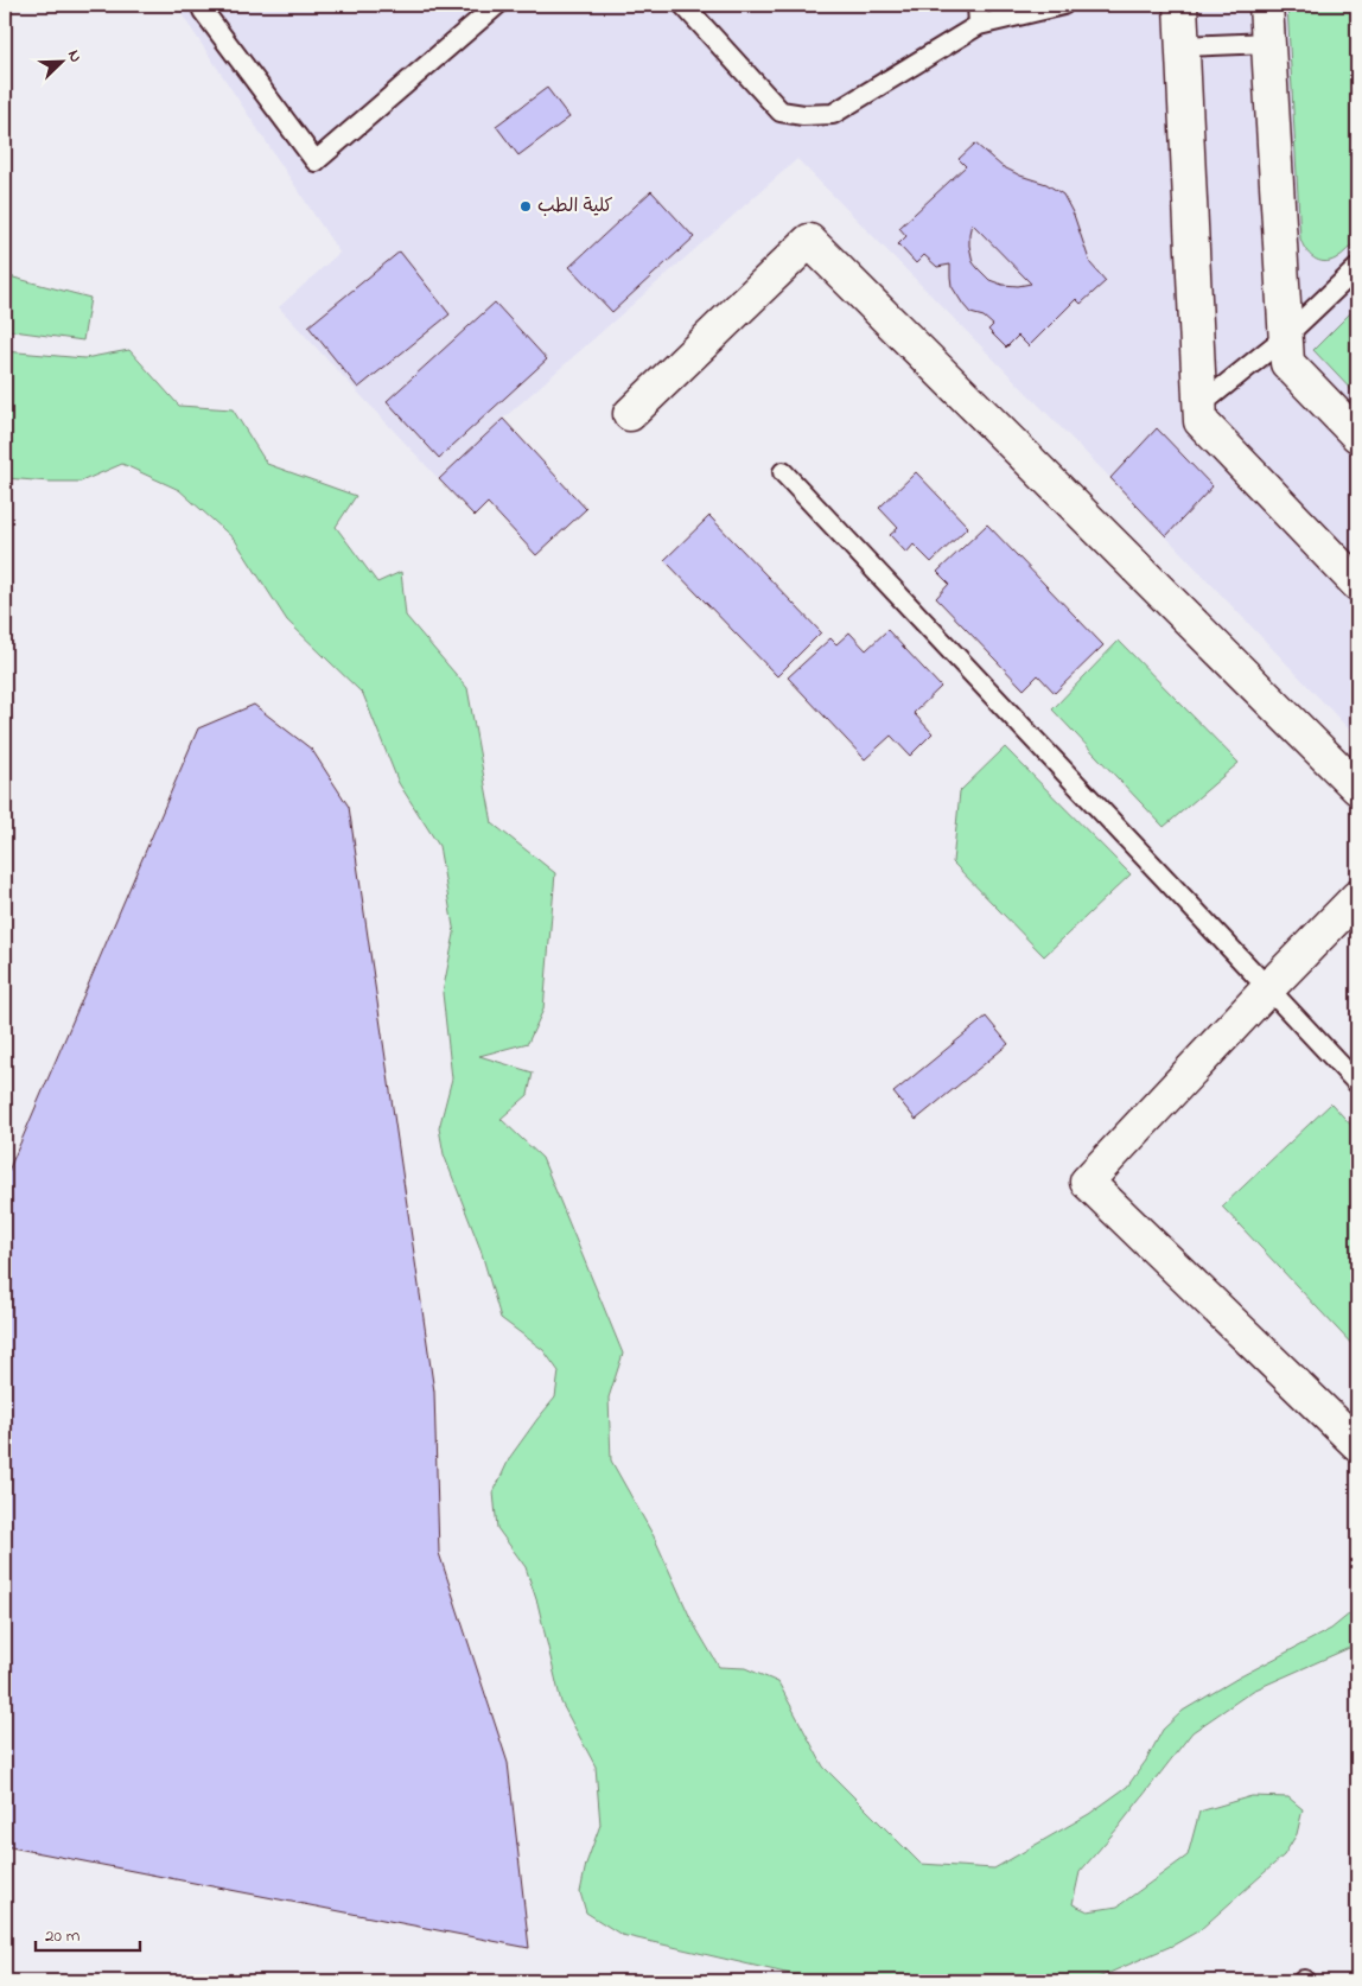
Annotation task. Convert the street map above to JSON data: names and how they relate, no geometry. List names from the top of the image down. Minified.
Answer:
{"places":["كلية الطب"],"scale_bar":"20 m","north":"top right"}
